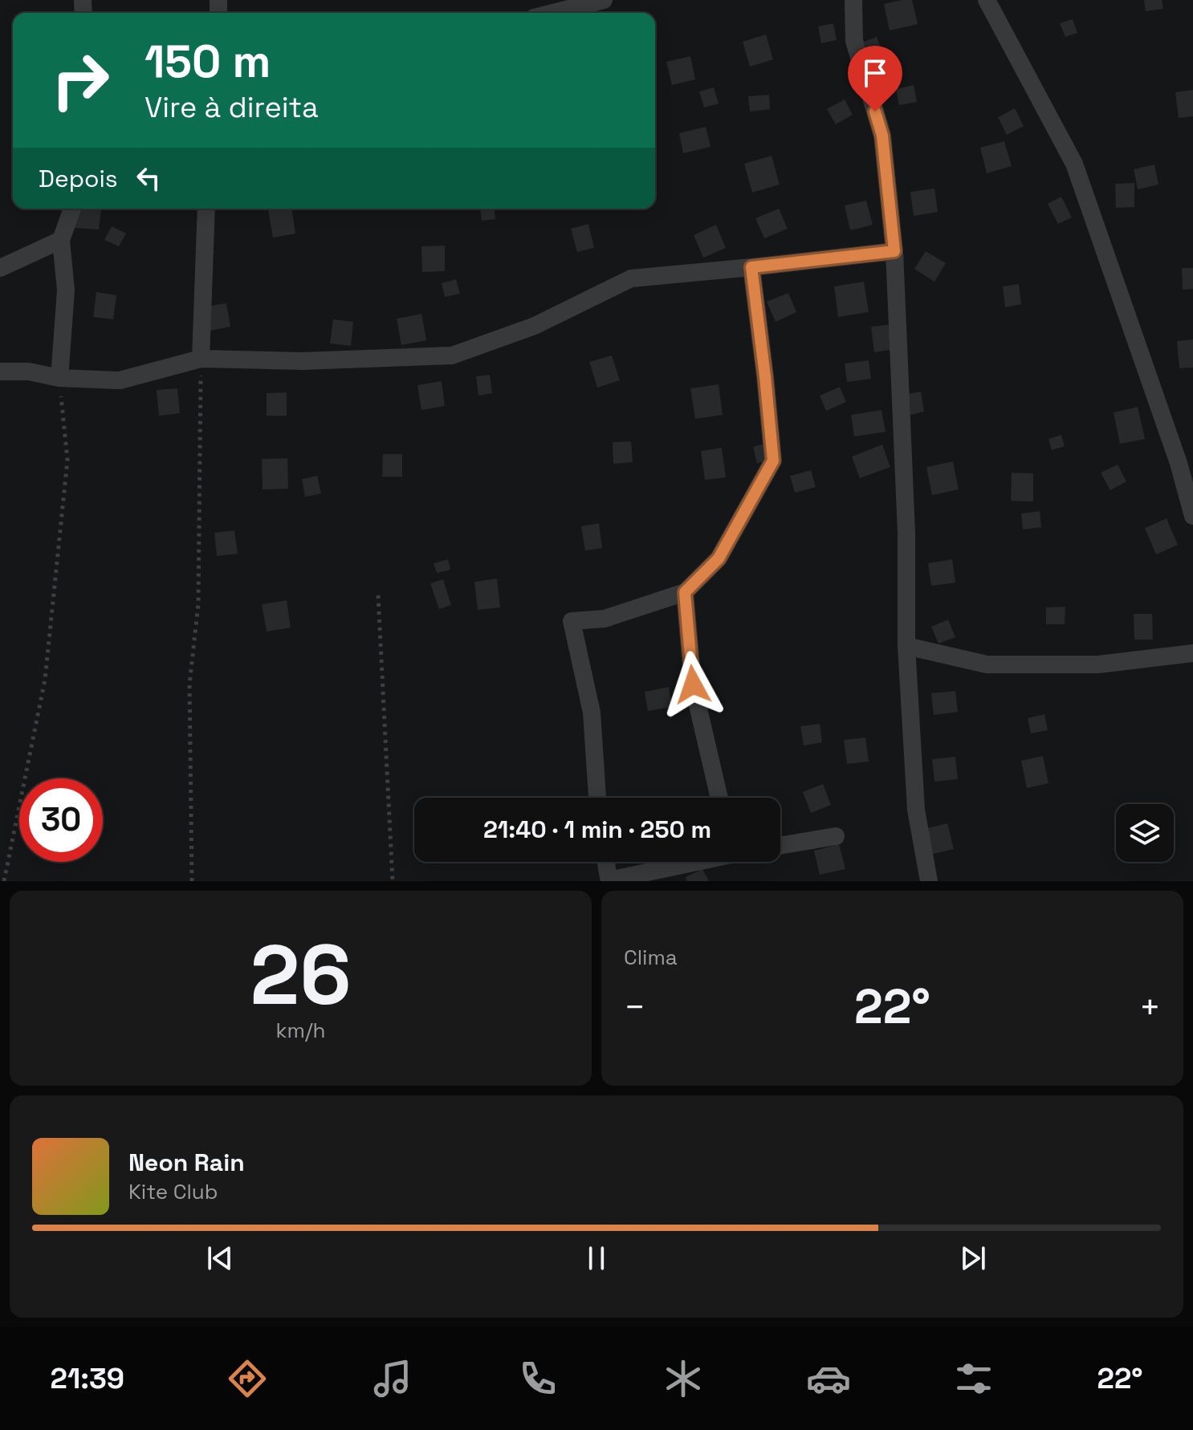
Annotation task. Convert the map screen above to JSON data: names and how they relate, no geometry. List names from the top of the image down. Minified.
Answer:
{"page":{"turn":["150 m","Vire à direita"],"then":"Depois","limit":"30","trip":"21:40 · 1 min · 250 m","tile":[["26","km/h"],"Clima"],"heat":["−","22°","+"],"song":["Neon Rain","Kite Club"],"tabs":["21:39","22°"]}}
